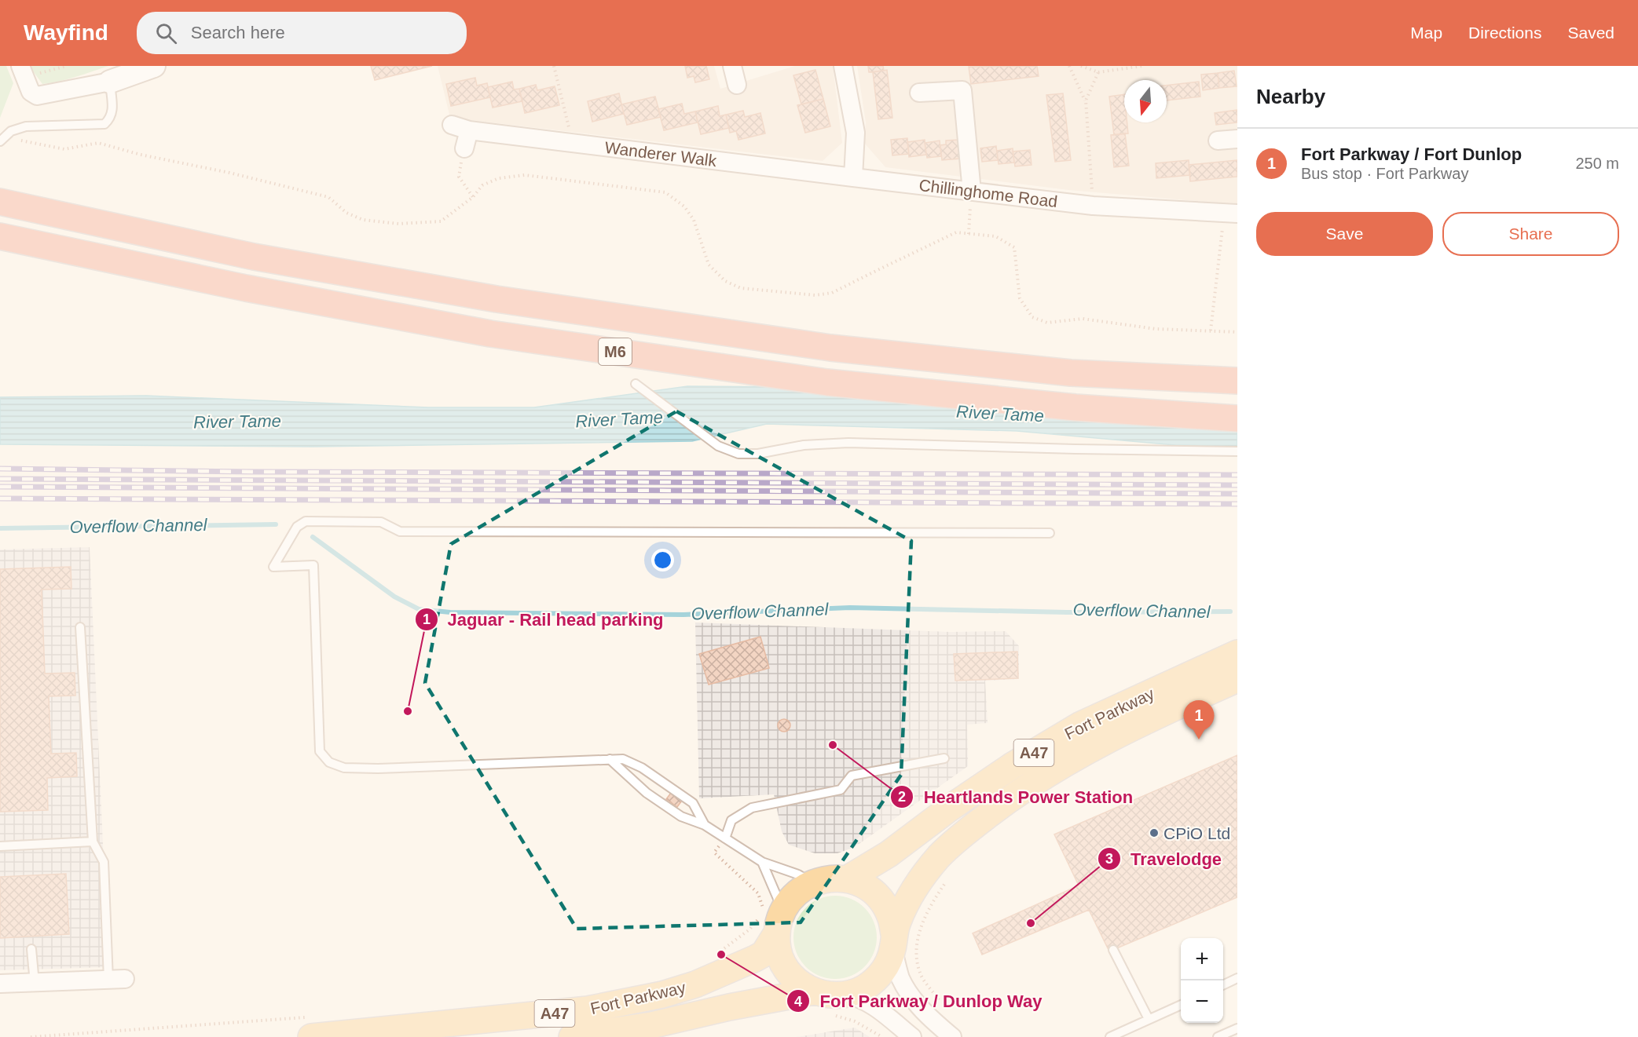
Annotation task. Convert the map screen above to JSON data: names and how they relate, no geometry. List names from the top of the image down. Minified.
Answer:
{"streets":{"highway":["M6"],"main road":["Fort Parkway","A47"],"street":["Wanderer Walk","Chillinghome Road"]},"crossings":[["Wanderer Walk","Chillinghome Road"]],"water":["River Tame","Overflow Channel"],"places":["Jaguar - Rail head parking","Heartlands Power Station","CPiO Ltd","Travelodge","Fort Parkway / Dunlop Way"],"north":"bottom","page":{"header":"Wayfind","search":"Search here","nav":["Map","Directions","Saved"],"heading":"Nearby","list":[{"mark":"1","name":"Fort Parkway / Fort Dunlop","note":"Bus stop · Fort Parkway","value":"250 m"}],"buttons":["Save","Share"],"pins":"1","map_buttons":["+","−"]}}
